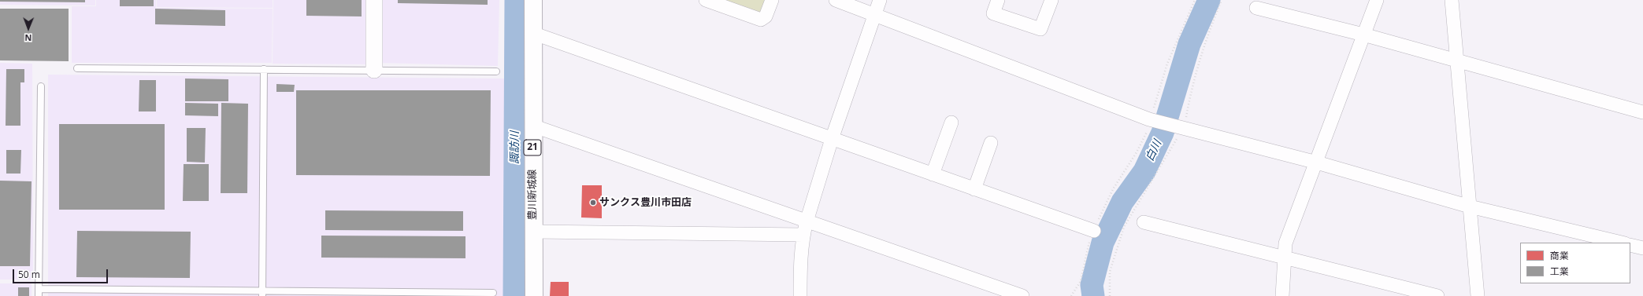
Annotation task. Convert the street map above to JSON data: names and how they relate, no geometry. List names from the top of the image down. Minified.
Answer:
{"streets":{"main road":["21","豊川新城線"]},"water":["諏訪川","白川"],"places":["サンクス豊川市田店"],"legend":["商業","工業"],"scale_bar":"50 m","north":"bottom"}
